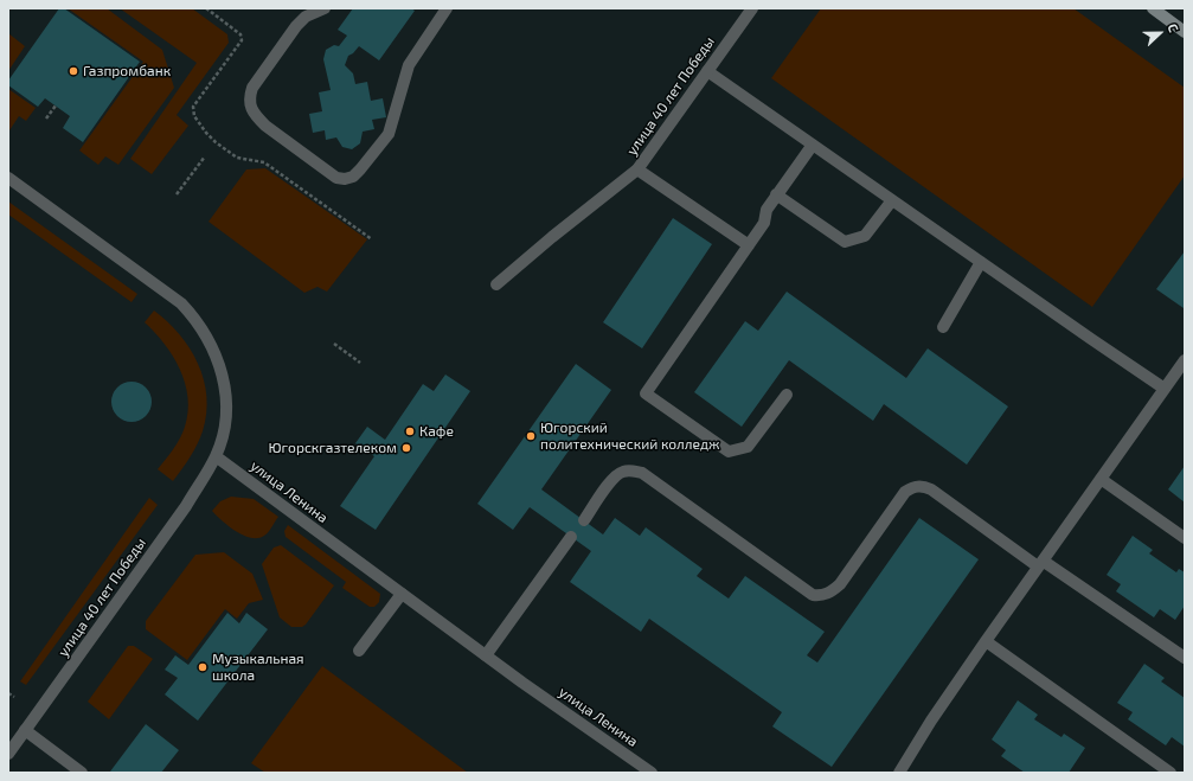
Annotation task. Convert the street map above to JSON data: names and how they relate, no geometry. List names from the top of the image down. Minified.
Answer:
{"streets":{"street":["улица 40 лет Победы","улица Ленина"]},"crossings":[["улица 40 лет Победы","улица Ленина"]],"places":["Газпромбанк","Кафе","Югорский политехнический колледж","Югорскгазтелеком","Музыкальная школа"],"north":"right"}
